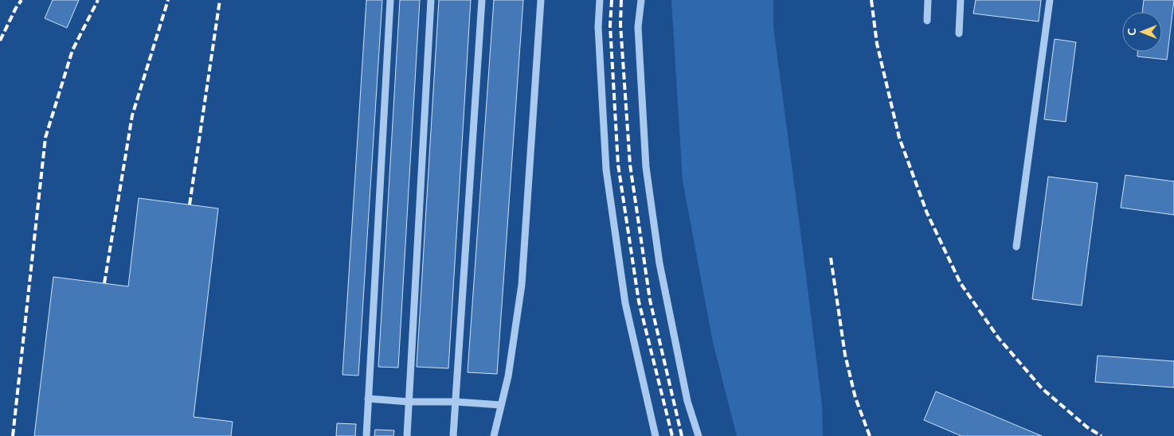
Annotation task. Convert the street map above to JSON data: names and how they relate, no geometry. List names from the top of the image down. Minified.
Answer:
{"north":"left"}
